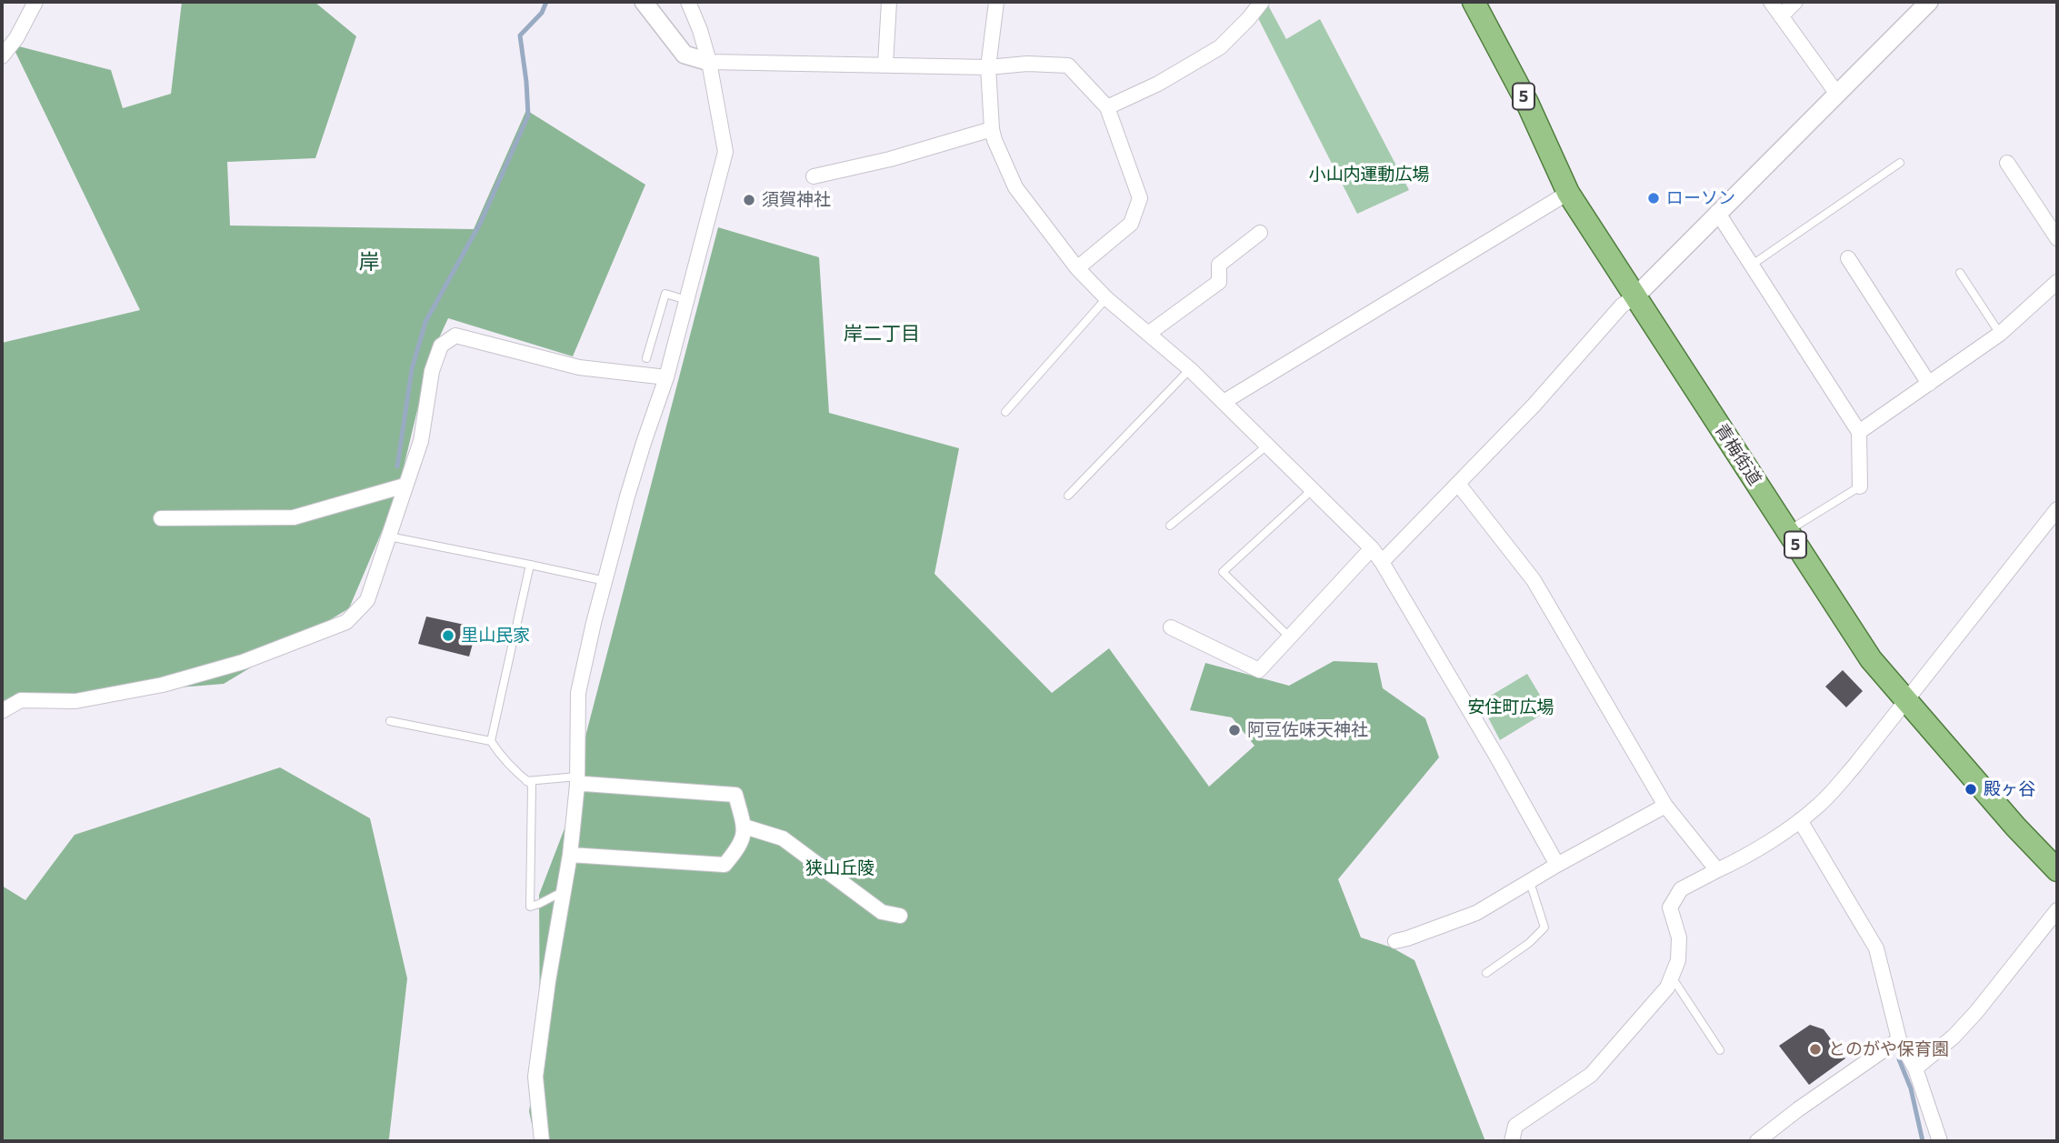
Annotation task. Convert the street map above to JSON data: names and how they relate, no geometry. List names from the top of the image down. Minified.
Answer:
{"streets":{"main road":["5","青梅街道"]},"districts":["岸","岸二丁目"],"parks":["小山内運動広場","安住町広場","狭山丘陵"],"places":["ローソン","須賀神社","里山民家","阿豆佐味天神社","殿ヶ谷","とのがや保育園"]}
